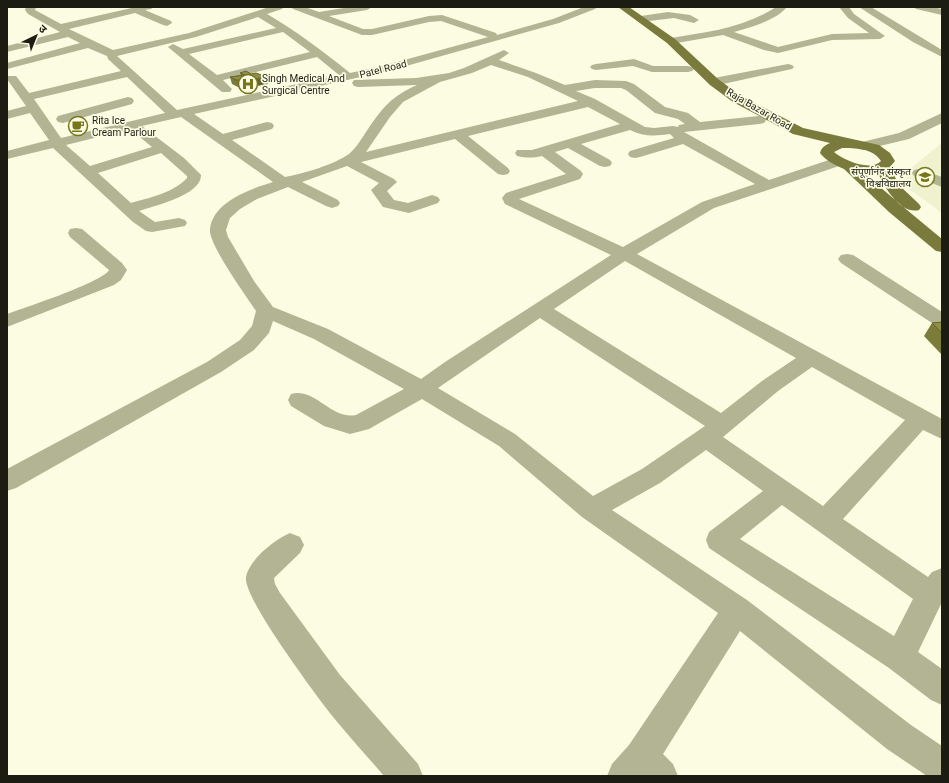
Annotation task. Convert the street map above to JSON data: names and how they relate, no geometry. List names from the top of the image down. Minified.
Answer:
{"streets":{"main road":["Raja Bazar Road"],"street":["Patel Road"]},"places":{"hospital":["Singh Medical And Surgical Centre"],"cafe":["Rita Ice Cream Parlour"],"school or university":["संपूर्णानंद संस्कृत विश्वविद्यालय"]},"north":"top right"}
